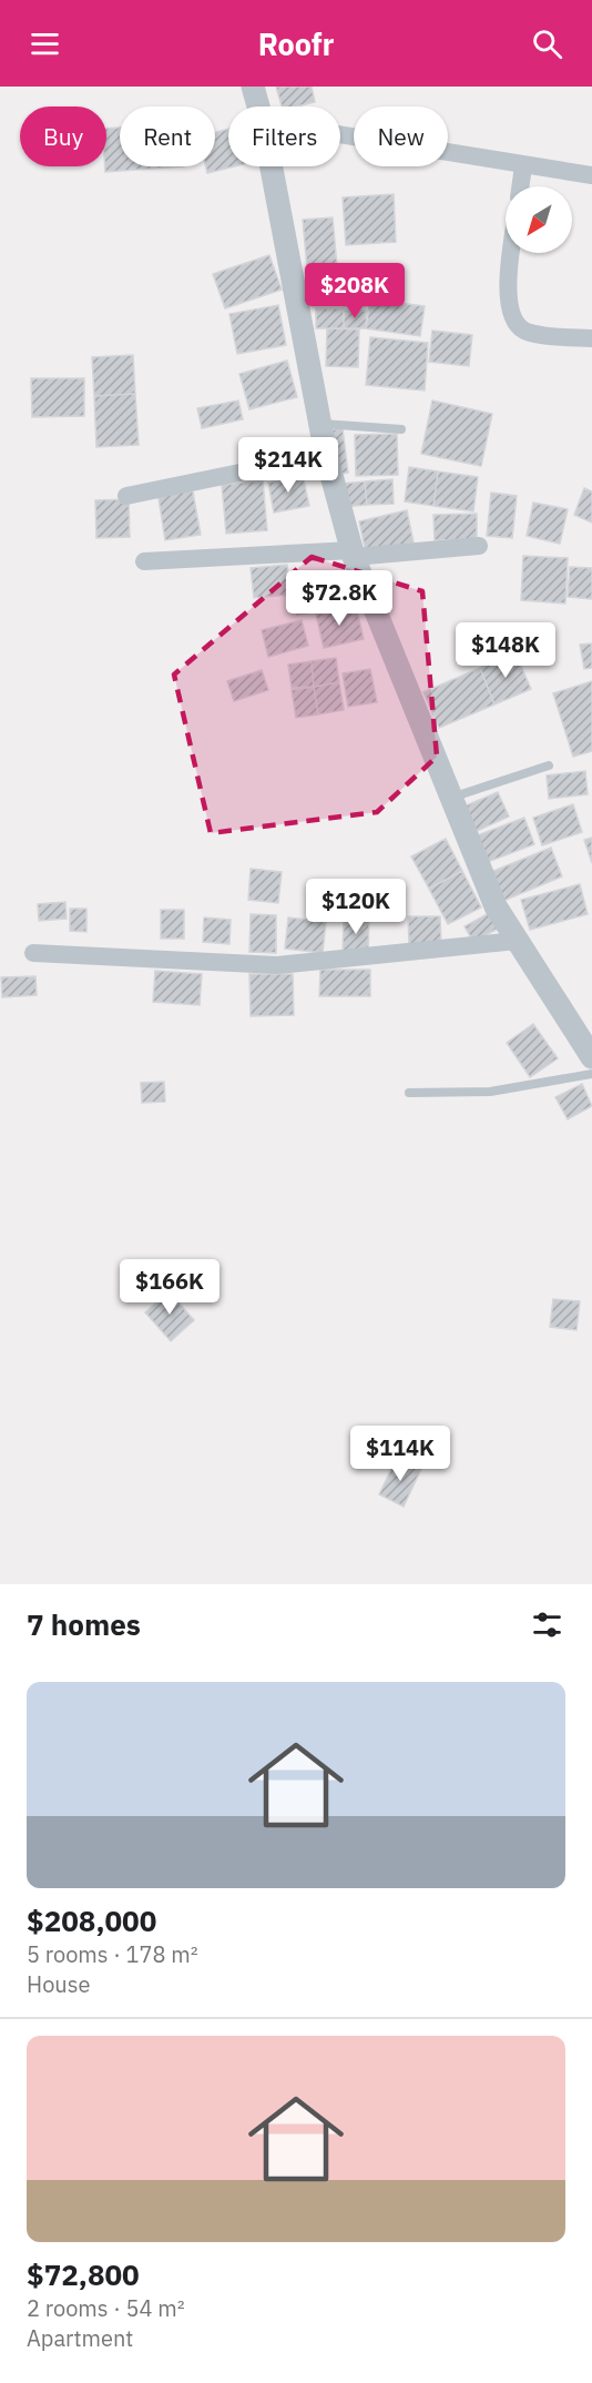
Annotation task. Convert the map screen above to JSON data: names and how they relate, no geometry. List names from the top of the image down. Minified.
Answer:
{"north":"bottom left","page":{"header":"Roofr","chip":["Buy","Rent","Filters","New"],"price":["$208K","$214K","$72.8K","$148K","$120K","$166K","$114K"],"heading":"7 homes","list":[{"name":"$208,000","note":"5 rooms · 178 m² · House"},{"name":"$72,800","note":"2 rooms · 54 m² · Apartment"}]}}
